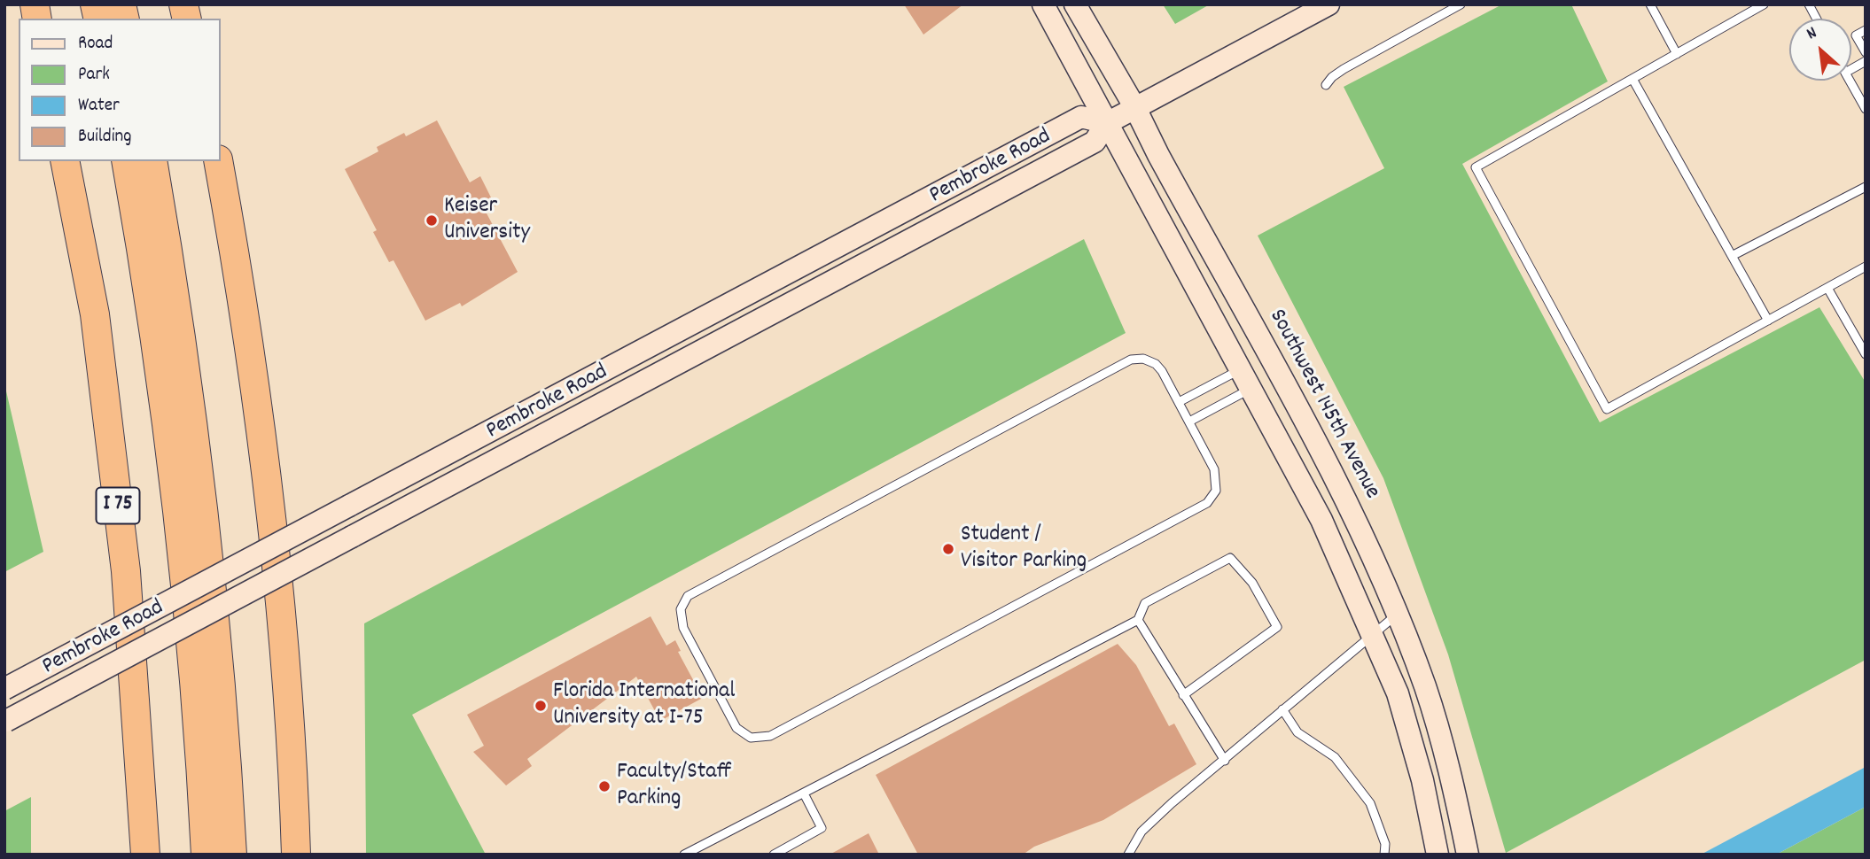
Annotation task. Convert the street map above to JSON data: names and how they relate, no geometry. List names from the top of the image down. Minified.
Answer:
{"streets":{"highway":["I 75"],"main road":["Pembroke Road","Southwest 145th Avenue"]},"crossings":[["Pembroke Road","Southwest 145th Avenue"]],"places":["Keiser University","Student / Visitor Parking","Florida International University at I-75","Faculty/Staff Parking"],"legend":["Road","Park","Water","Building"],"north":"top left"}
